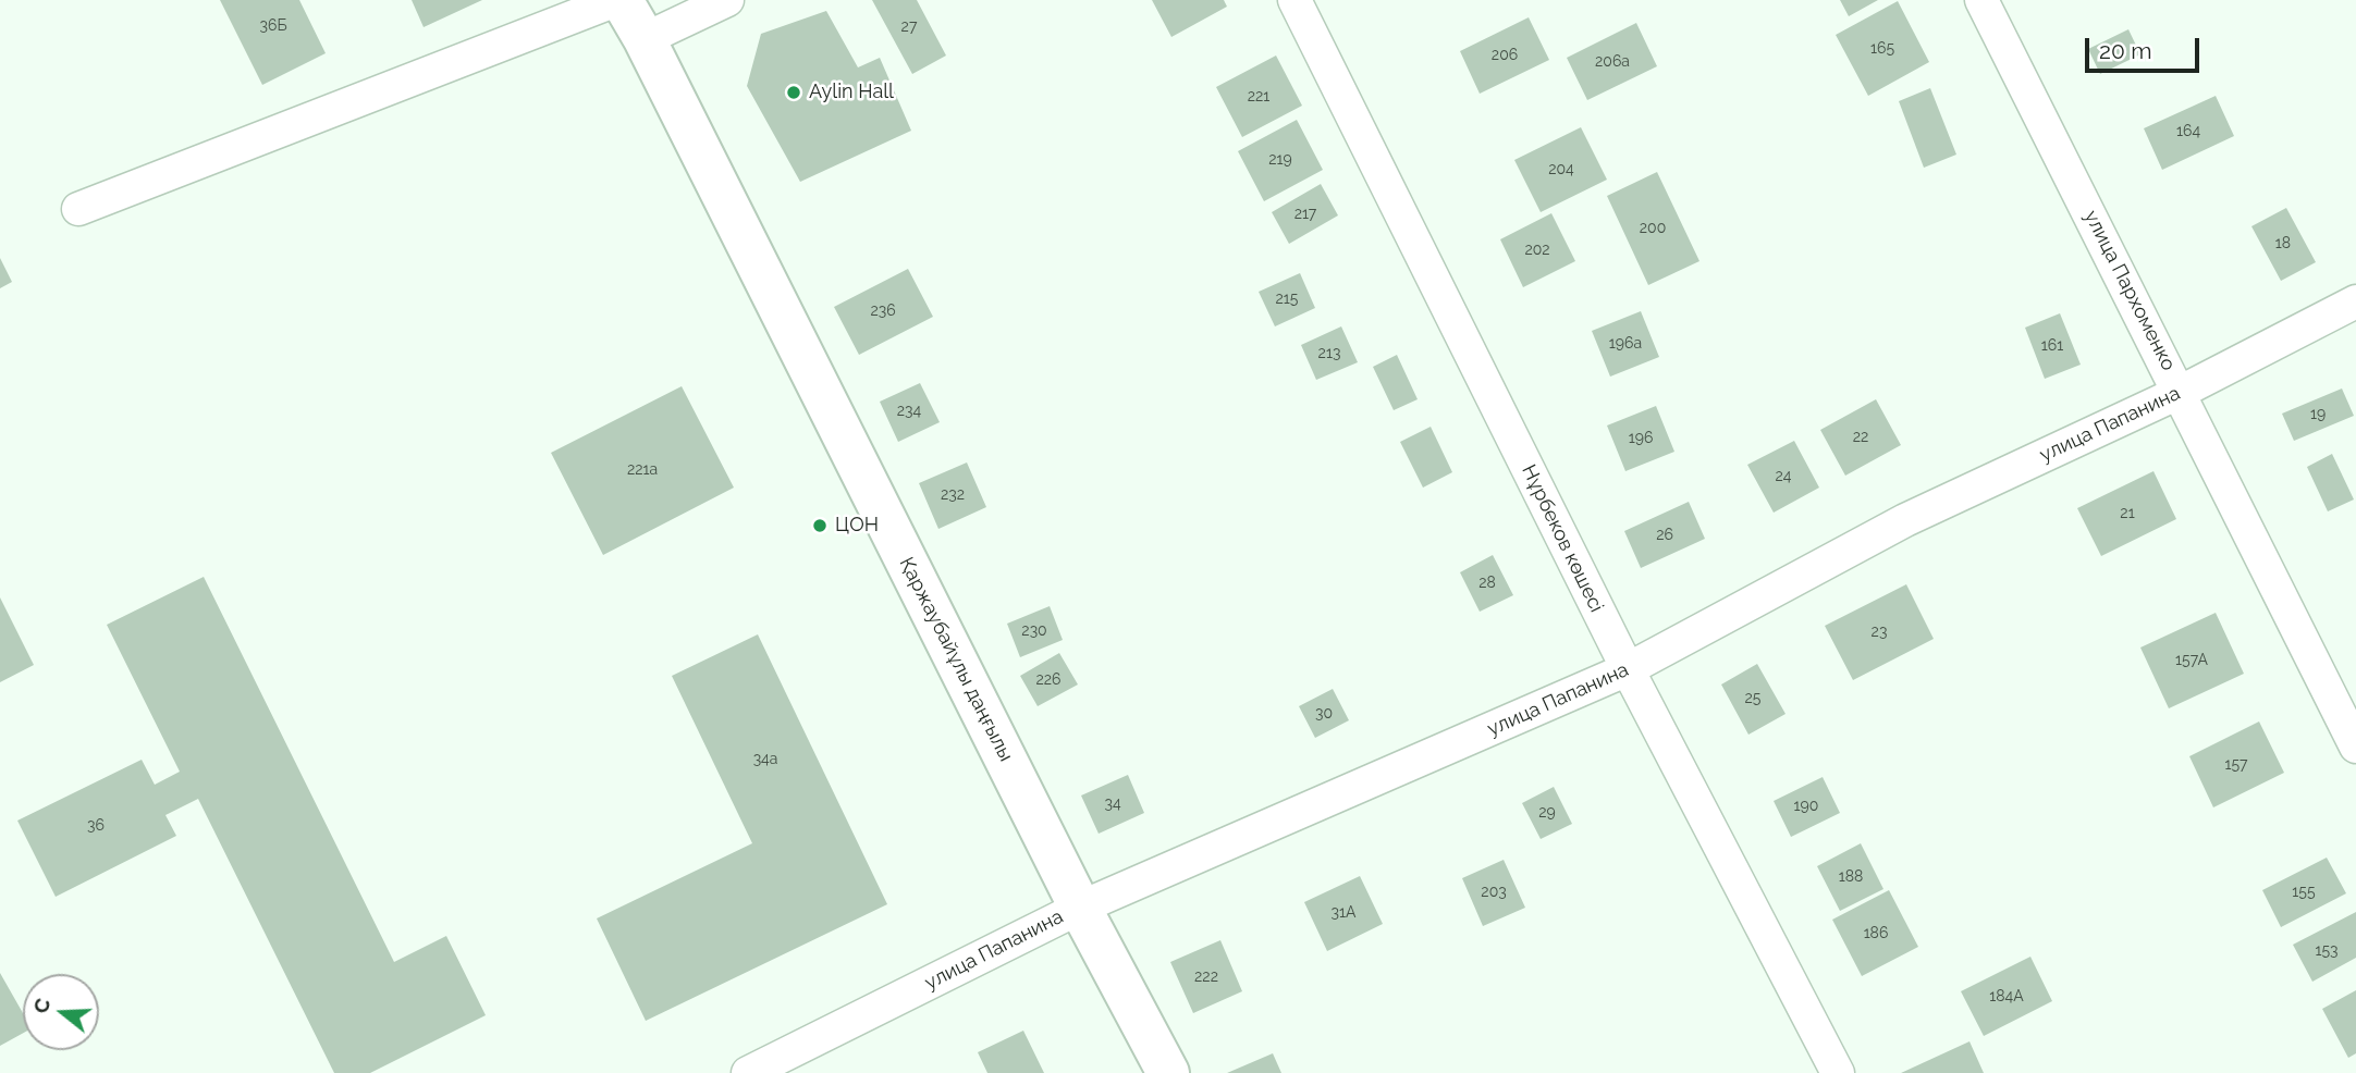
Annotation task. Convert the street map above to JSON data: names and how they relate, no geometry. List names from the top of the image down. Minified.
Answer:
{"streets":{"highway":["Қаржаубайұлы даңғылы"],"street":["улица Пархоменко","улица Папанина","Нұрбеков көшесі"]},"crossings":[["улица Пархоменко","улица Папанина"],["улица Папанина","Нұрбеков көшесі"],["улица Папанина","Қаржаубайұлы даңғылы"]],"places":["Aylin Hall","ЦОН"],"house_numbers":["36Б","27","165","206","206а","221","164","219","204","217","200","18","202","215","236","196а","161","213","234","19","22","196","221а","24","232","21","26","28","230","23","157А","226","25","30","34а","157","34","190","29","36","188","203","155","31А","186","153","222","184А"],"scale_bar":"20 m","north":"left"}
